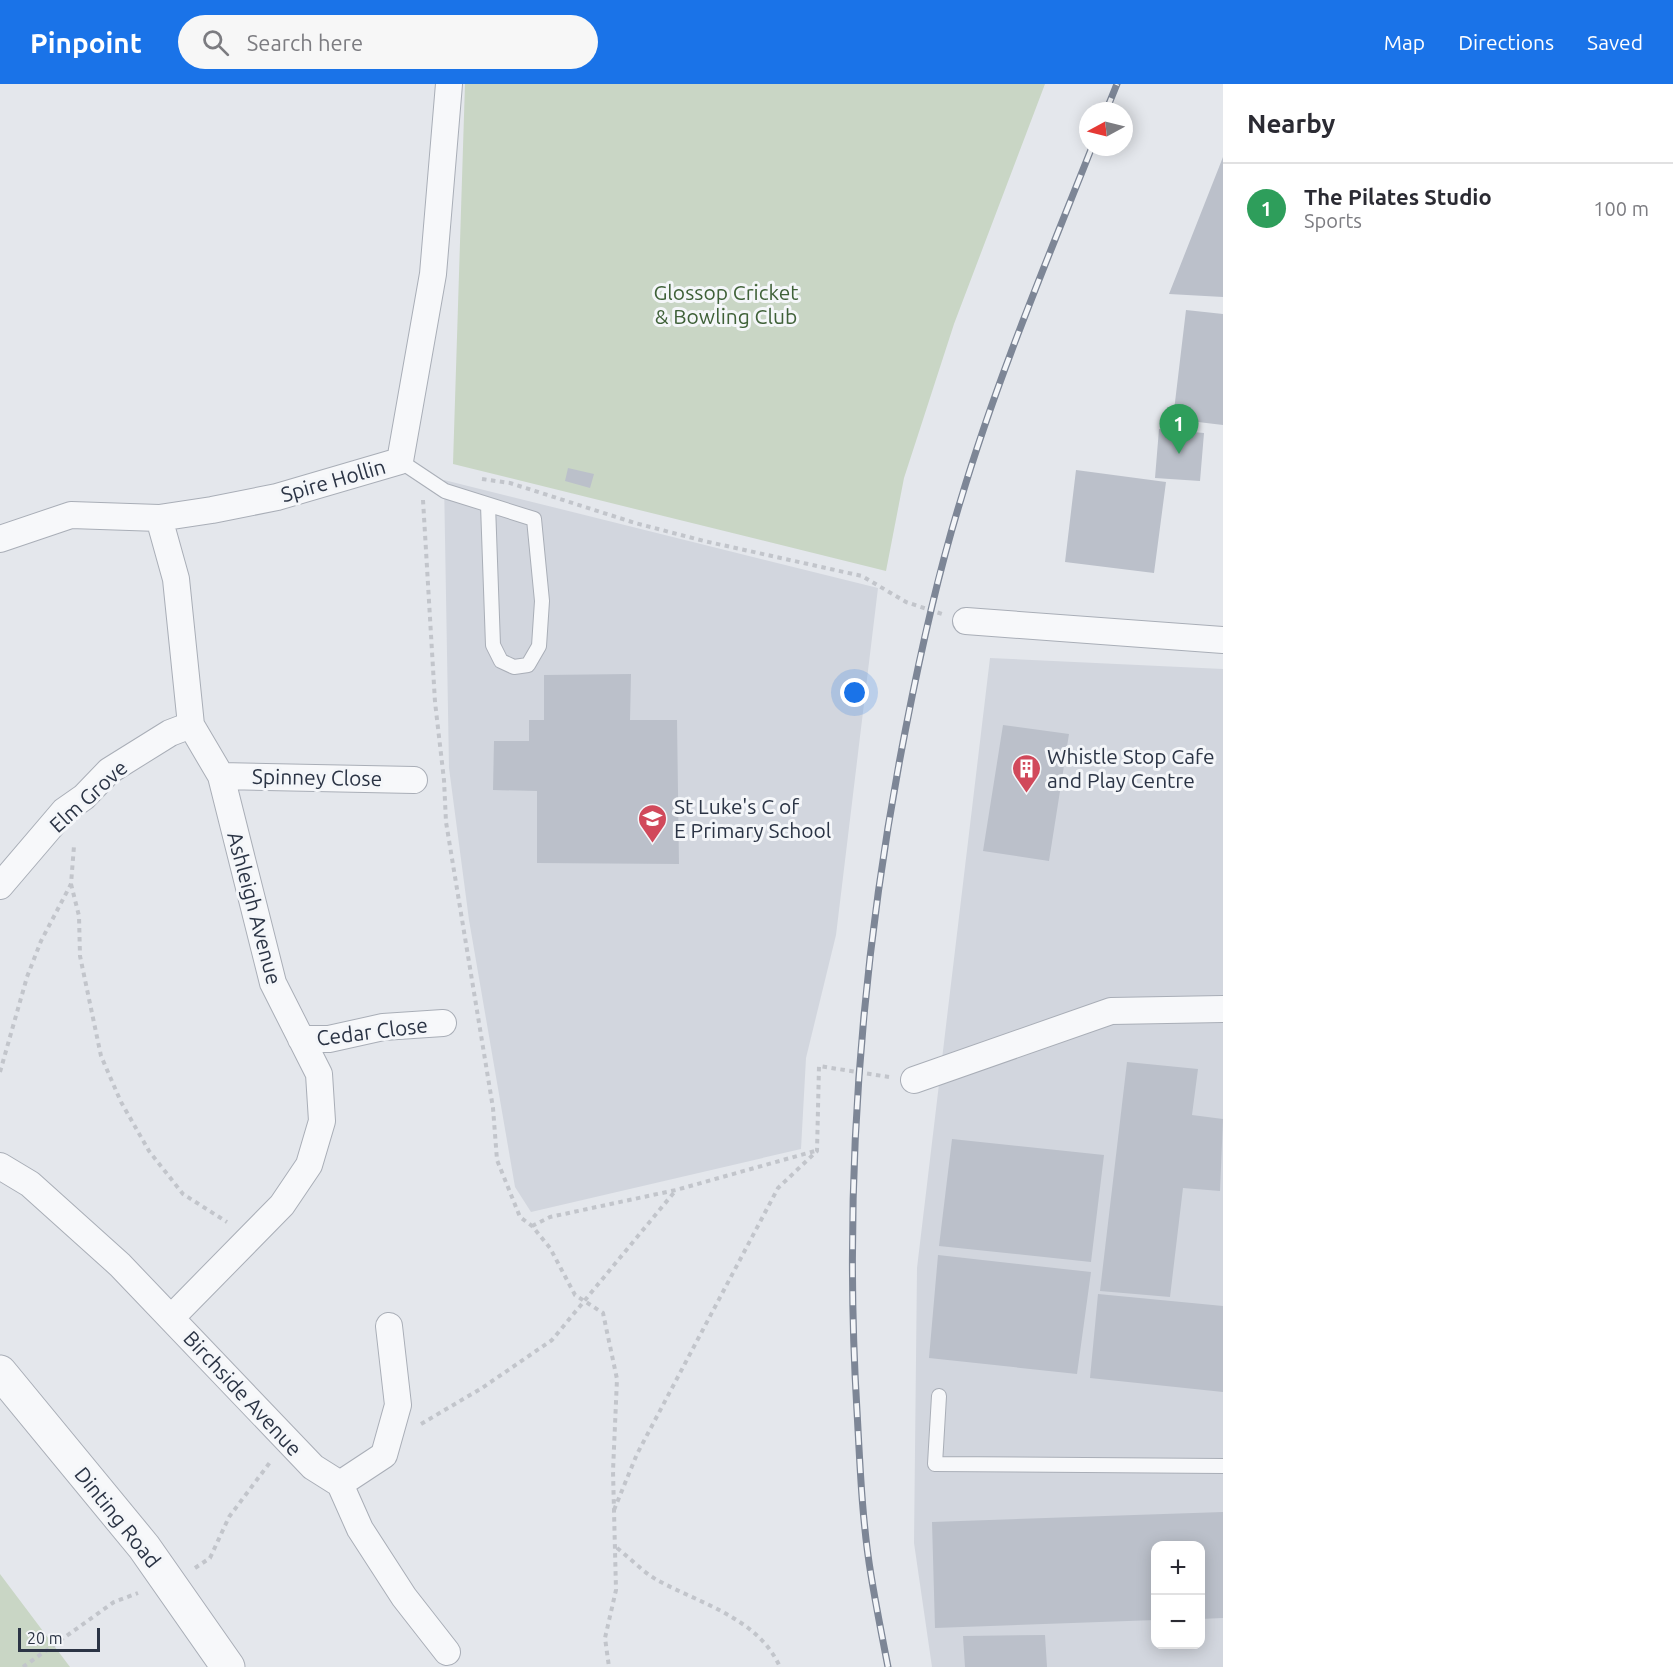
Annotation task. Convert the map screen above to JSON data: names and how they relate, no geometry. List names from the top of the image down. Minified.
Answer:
{"streets":{"street":["Spire Hollin","Spinney Close","Elm Grove","Ashleigh Avenue","Cedar Close","Birchside Avenue","Dinting Road"]},"crossings":[["Spire Hollin","Ashleigh Avenue"],["Spinney Close","Ashleigh Avenue"],["Elm Grove","Ashleigh Avenue"],["Ashleigh Avenue","Cedar Close"],["Ashleigh Avenue","Birchside Avenue"]],"parks":["Glossop Cricket & Bowling Club"],"places":{"building":["Whistle Stop Cafe and Play Centre"],"school or university":["St Luke's C of E Primary School"]},"scale_bar":"20 m","north":"left","page":{"header":"Pinpoint","search":"Search here","nav":["Map","Directions","Saved"],"heading":"Nearby","list":[{"mark":"1","name":"The Pilates Studio","note":"Sports","value":"100 m"}],"pins":"1","map_buttons":["+","−"],"scale":"20 m"}}
